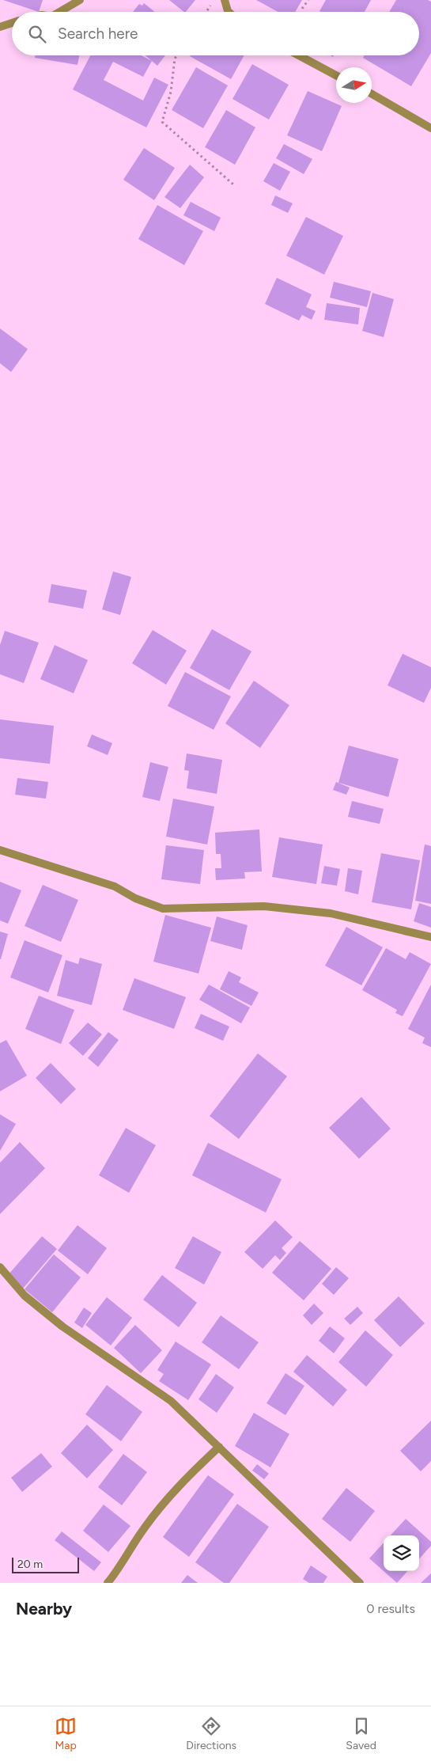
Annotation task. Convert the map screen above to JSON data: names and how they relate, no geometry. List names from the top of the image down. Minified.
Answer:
{"scale_bar":"20 m","north":"right","page":{"search":"Search here","scale":"20 m","heading":["Nearby","0 results"],"nav":["Map","Directions","Saved"]}}
